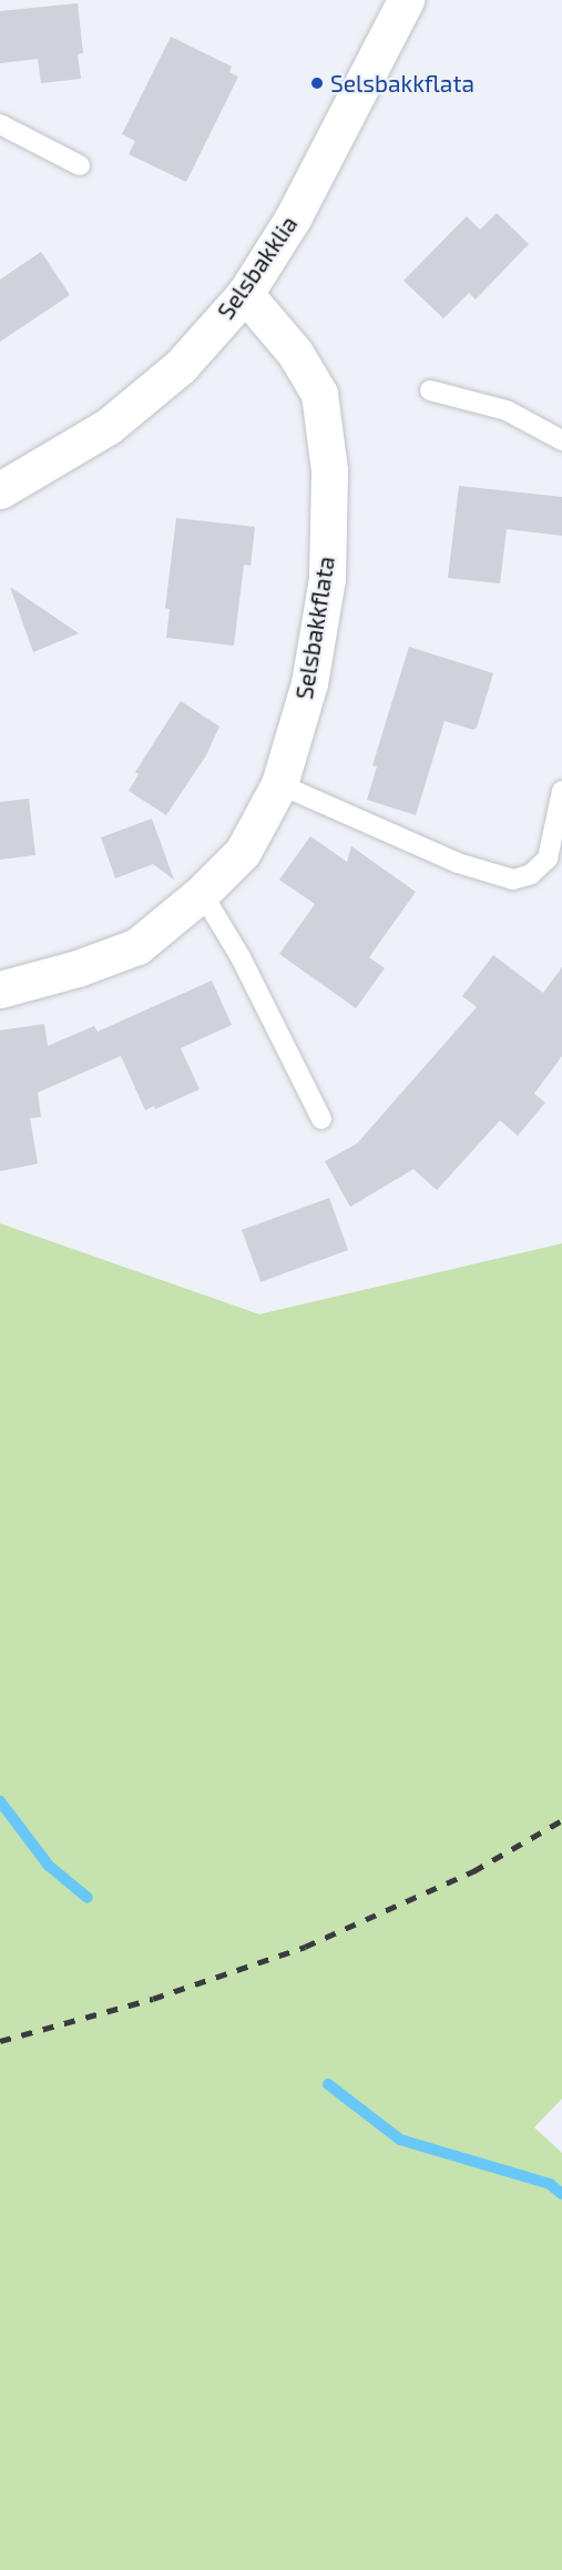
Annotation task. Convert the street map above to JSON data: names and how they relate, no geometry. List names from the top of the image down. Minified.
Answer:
{"streets":{"street":["Selsbakklia","Selsbakkflata"]},"crossings":[["Selsbakklia","Selsbakkflata"]],"places":["Selsbakkflata"]}
